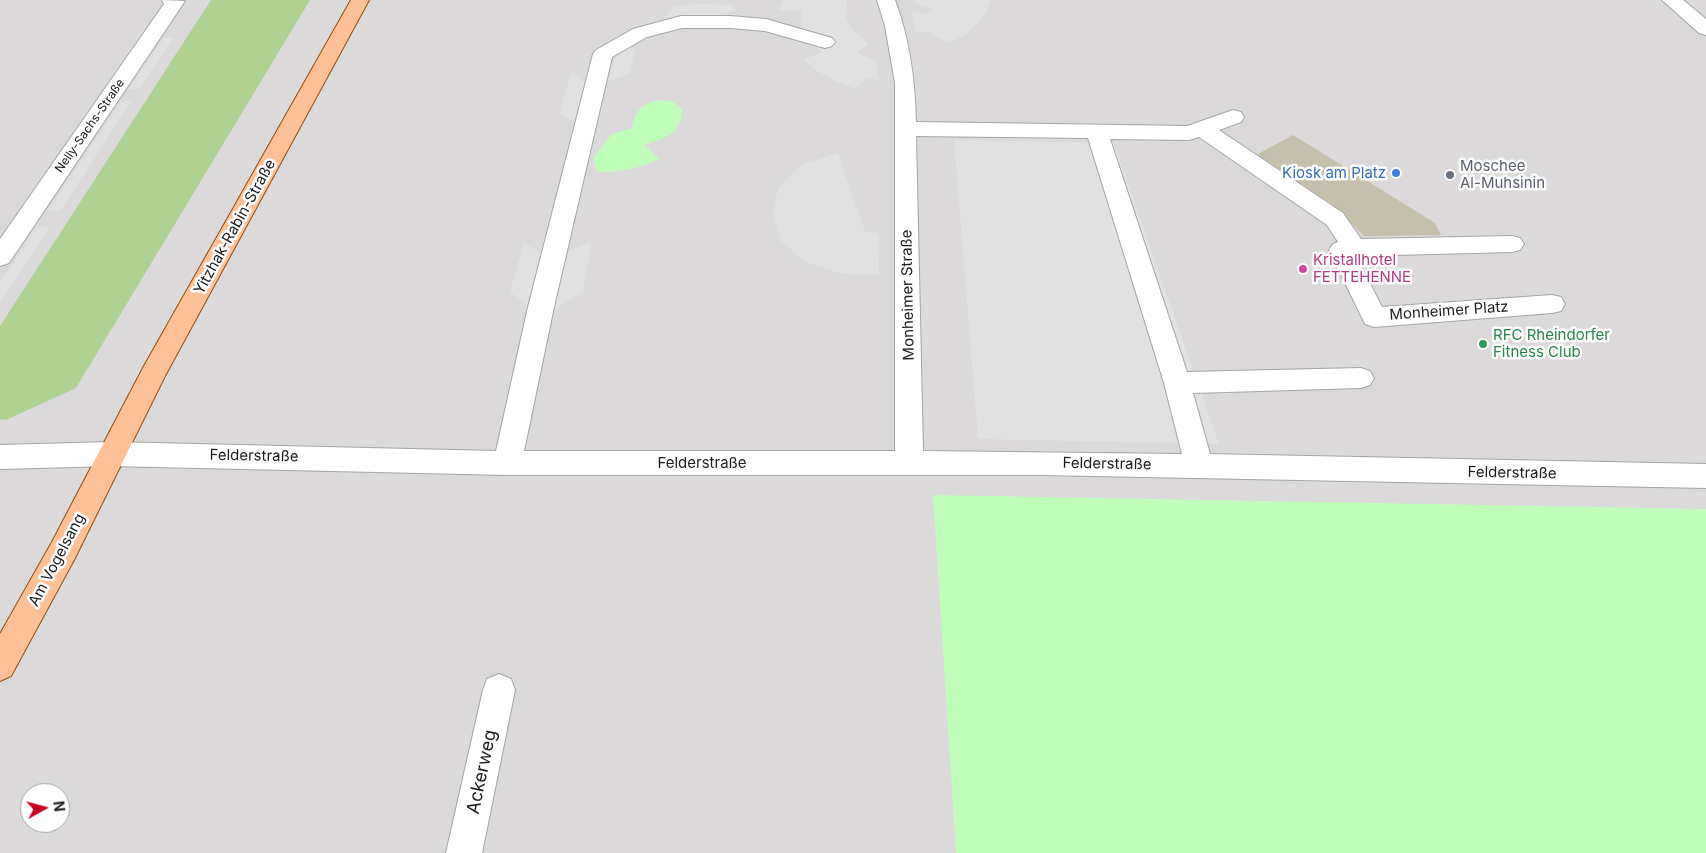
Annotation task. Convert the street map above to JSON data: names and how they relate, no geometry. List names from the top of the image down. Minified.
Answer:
{"streets":{"main road":["Yitzhak-Rabin-Straße","Am Vogelsang"],"street":["Nelly-Sachs-Straße","Monheimer Straße","Monheimer Platz","Felderstraße","Ackerweg"]},"crossings":[["Yitzhak-Rabin-Straße","Felderstraße"],["Yitzhak-Rabin-Straße","Am Vogelsang"],["Monheimer Straße","Felderstraße"],["Felderstraße","Am Vogelsang"]],"places":["Kiosk am Platz","Moschee Al-Muhsinin","Kristallhotel FETTEHENNE","RFC Rheindorfer Fitness Club"],"north":"right"}
